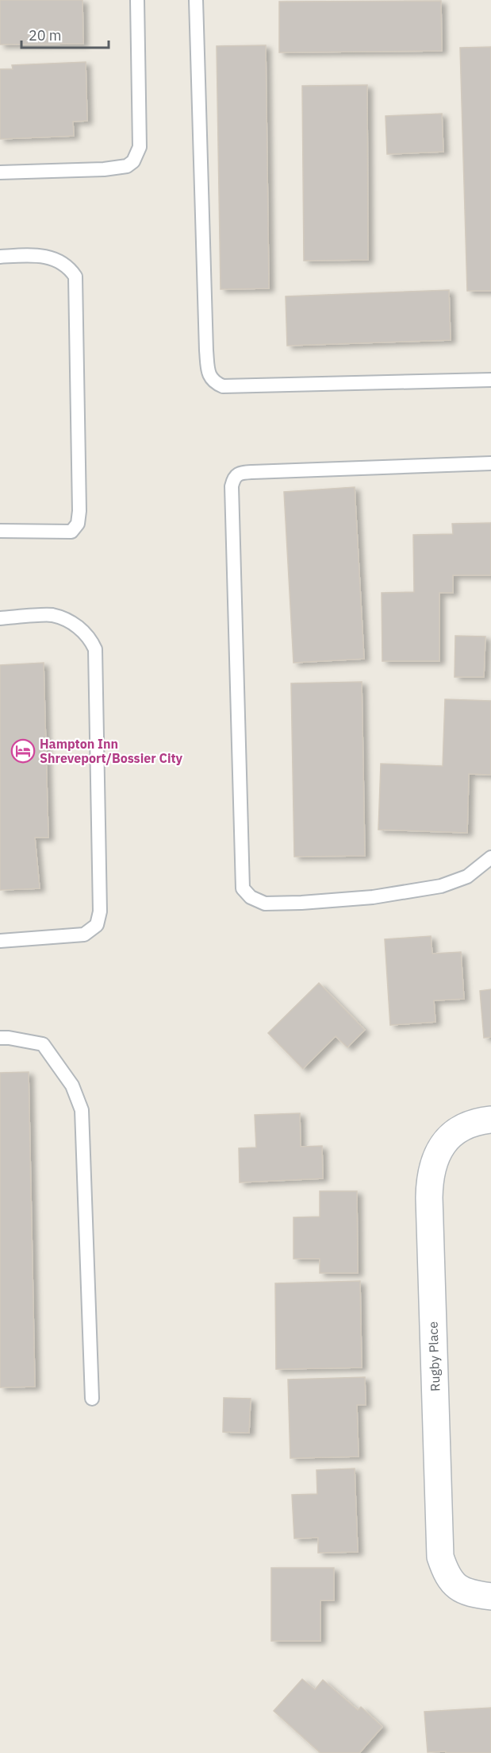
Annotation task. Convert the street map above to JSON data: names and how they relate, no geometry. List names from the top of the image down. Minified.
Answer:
{"streets":{"street":["Rugby Place"]},"places":{"hotel":["Hampton Inn Shreveport/Bossier City"]},"scale_bar":"20 m"}
